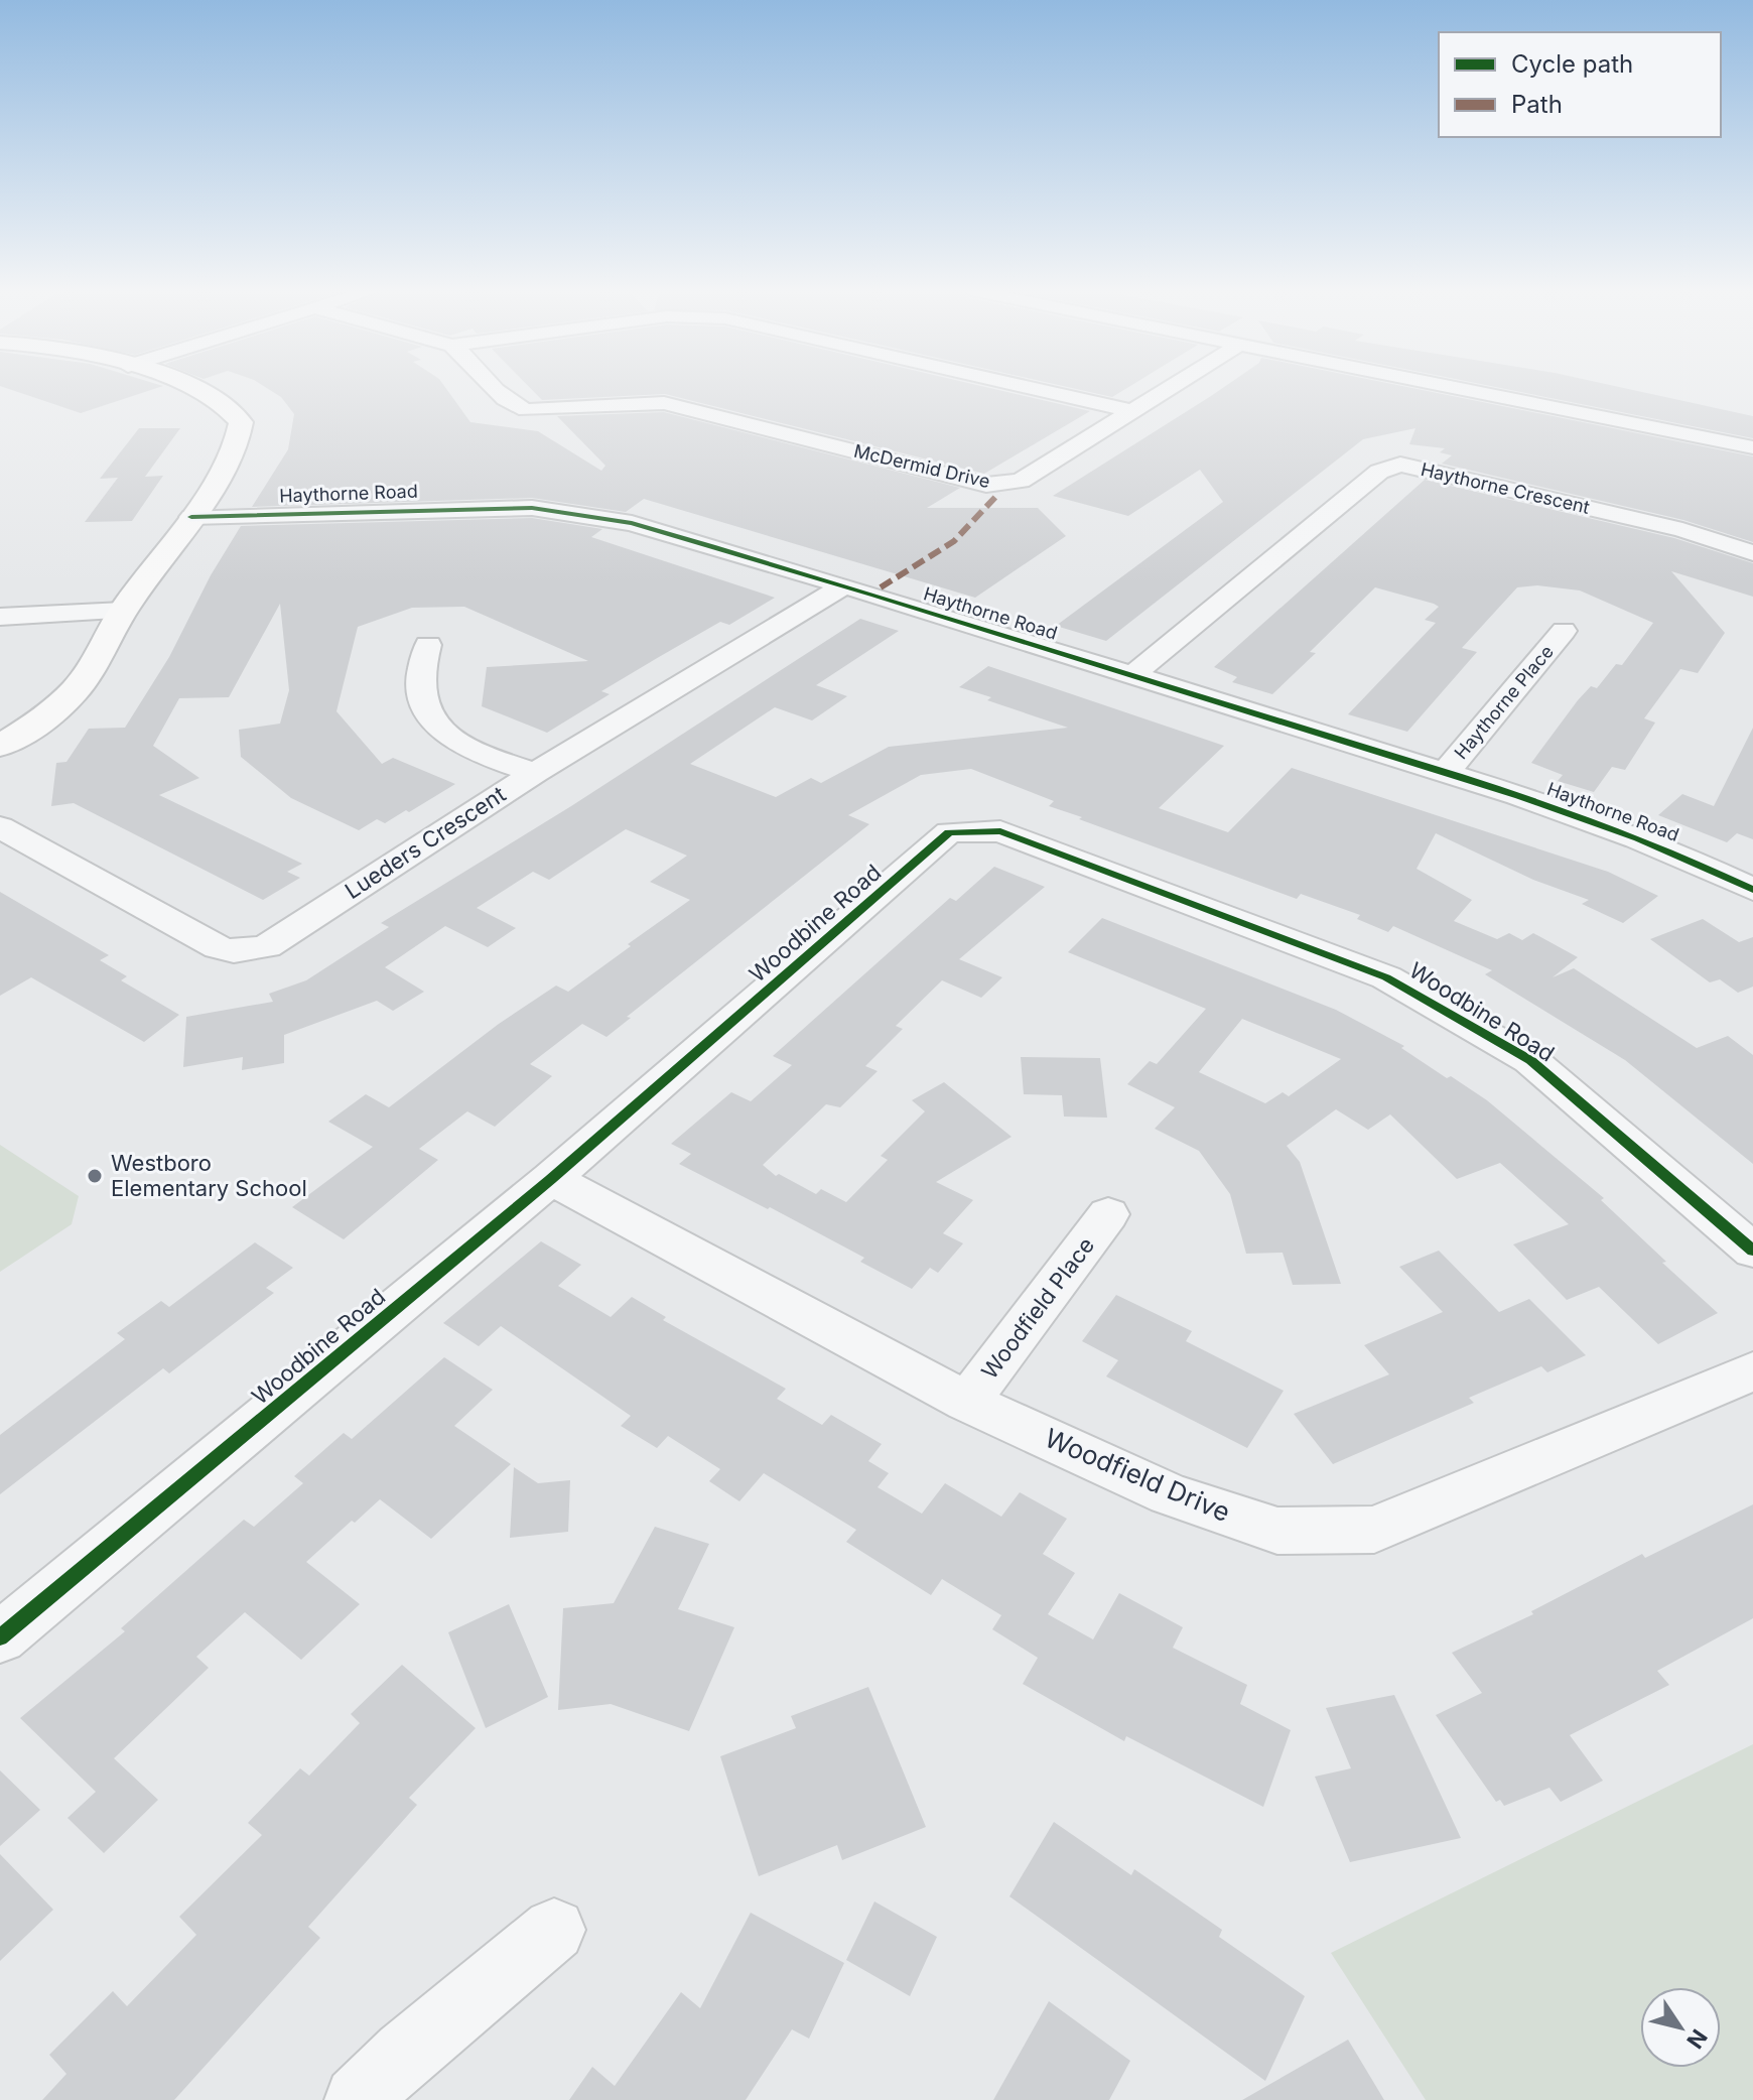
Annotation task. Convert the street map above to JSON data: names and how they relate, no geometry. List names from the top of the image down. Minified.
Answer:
{"streets":{"street":["McDermid Drive","Haythorne Crescent","Haythorne Road","Haythorne Place","Lueders Crescent","Woodbine Road","Woodfield Place","Woodfield Drive"]},"crossings":[["Haythorne Crescent","Haythorne Road"],["Haythorne Road","Haythorne Place"],["Haythorne Road","Lueders Crescent"],["Woodbine Road","Woodfield Drive"],["Woodfield Place","Woodfield Drive"]],"places":["Westboro Elementary School"],"legend":["Cycle path","Path"],"north":"bottom right"}
